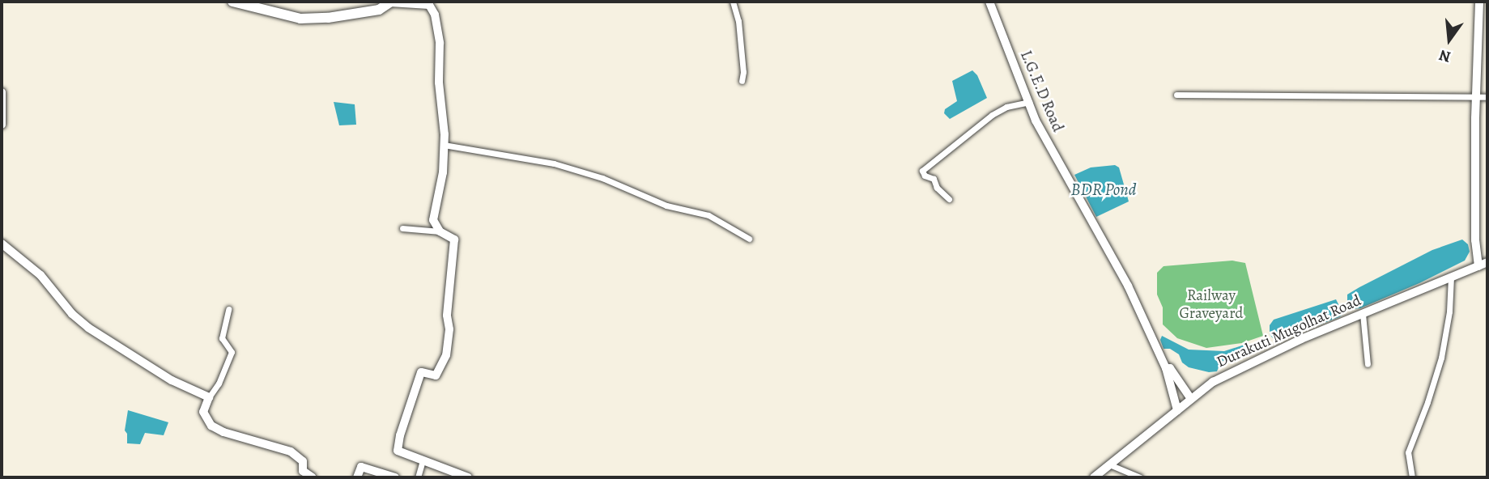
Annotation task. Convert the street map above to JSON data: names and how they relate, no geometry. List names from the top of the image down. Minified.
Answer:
{"streets":{"street":["L.G.E.D Road","Durakuti Mugolhat Road"]},"water":["BDR Pond"],"parks":["Railway Graveyard"],"north":"bottom"}
